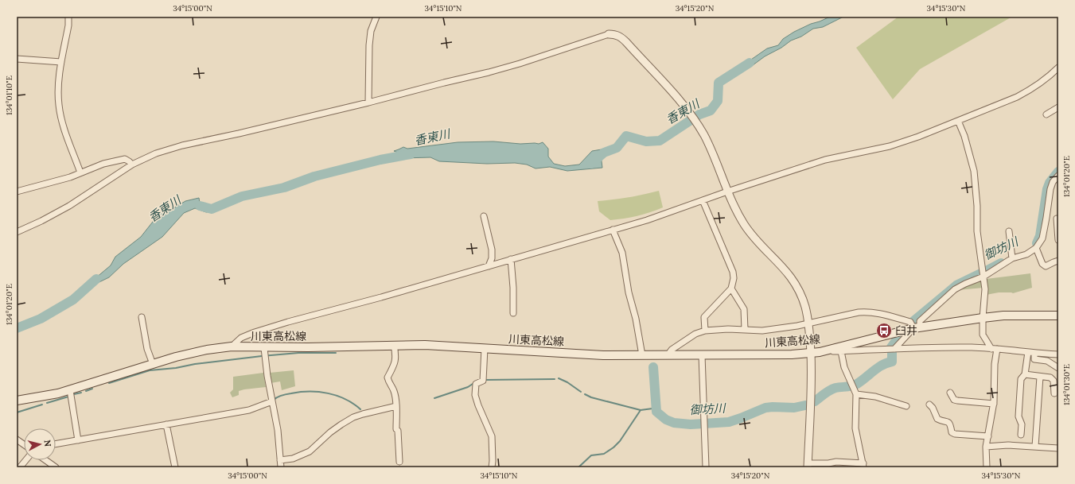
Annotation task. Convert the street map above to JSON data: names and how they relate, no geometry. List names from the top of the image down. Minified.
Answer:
{"streets":{"main road":["川東高松線"]},"water":["香東川","御坊川"],"places":{"bus stop":["臼井"]},"north":"right","coordinates":["34°15'00\"N","34°15'10\"N","34°15'20\"N","34°15'30\"N","134°01'10\"E","134°01'20\"E","134°01'30\"E"]}
